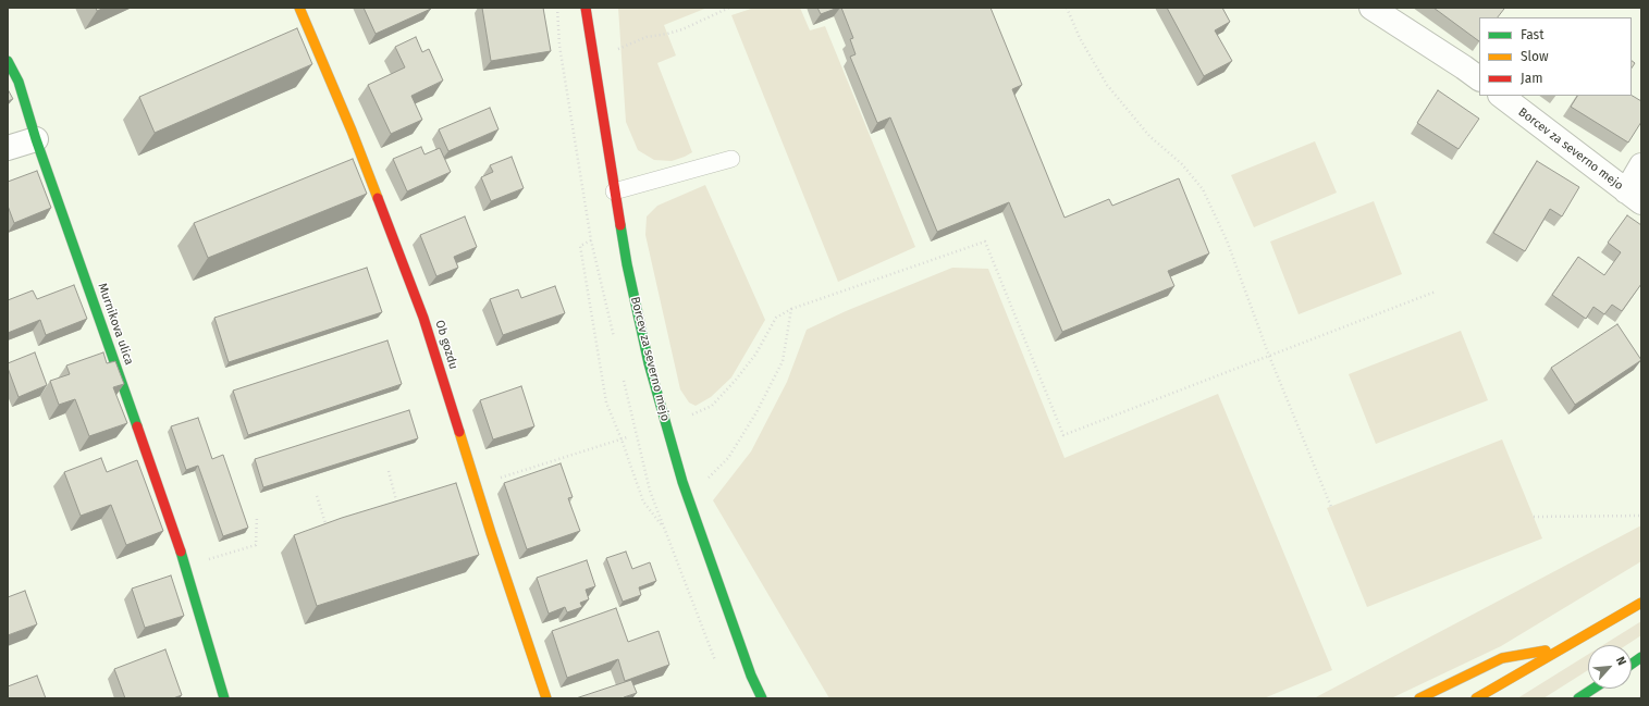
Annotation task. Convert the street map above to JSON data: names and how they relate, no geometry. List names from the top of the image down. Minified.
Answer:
{"streets":{"main road":["Borcev za severno mejo","Murnikova ulica","Ob gozdu"]},"legend":["Fast","Slow","Jam"],"north":"top right"}
